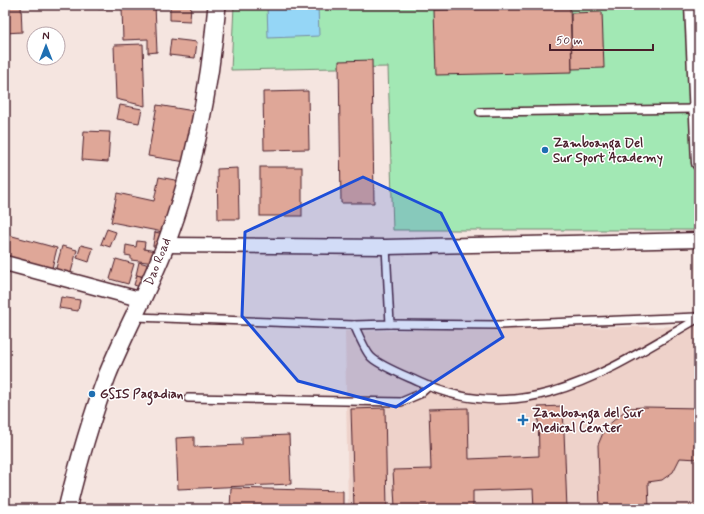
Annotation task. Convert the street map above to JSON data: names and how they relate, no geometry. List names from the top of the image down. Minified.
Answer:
{"streets":{"street":["Dao Road"]},"places":{"other":["Zamboanga Del Sur Sport Academy","GSIS Pagadian"],"health":["Zamboanga del Sur Medical Center"]},"scale_bar":"50 m","north":"top"}
